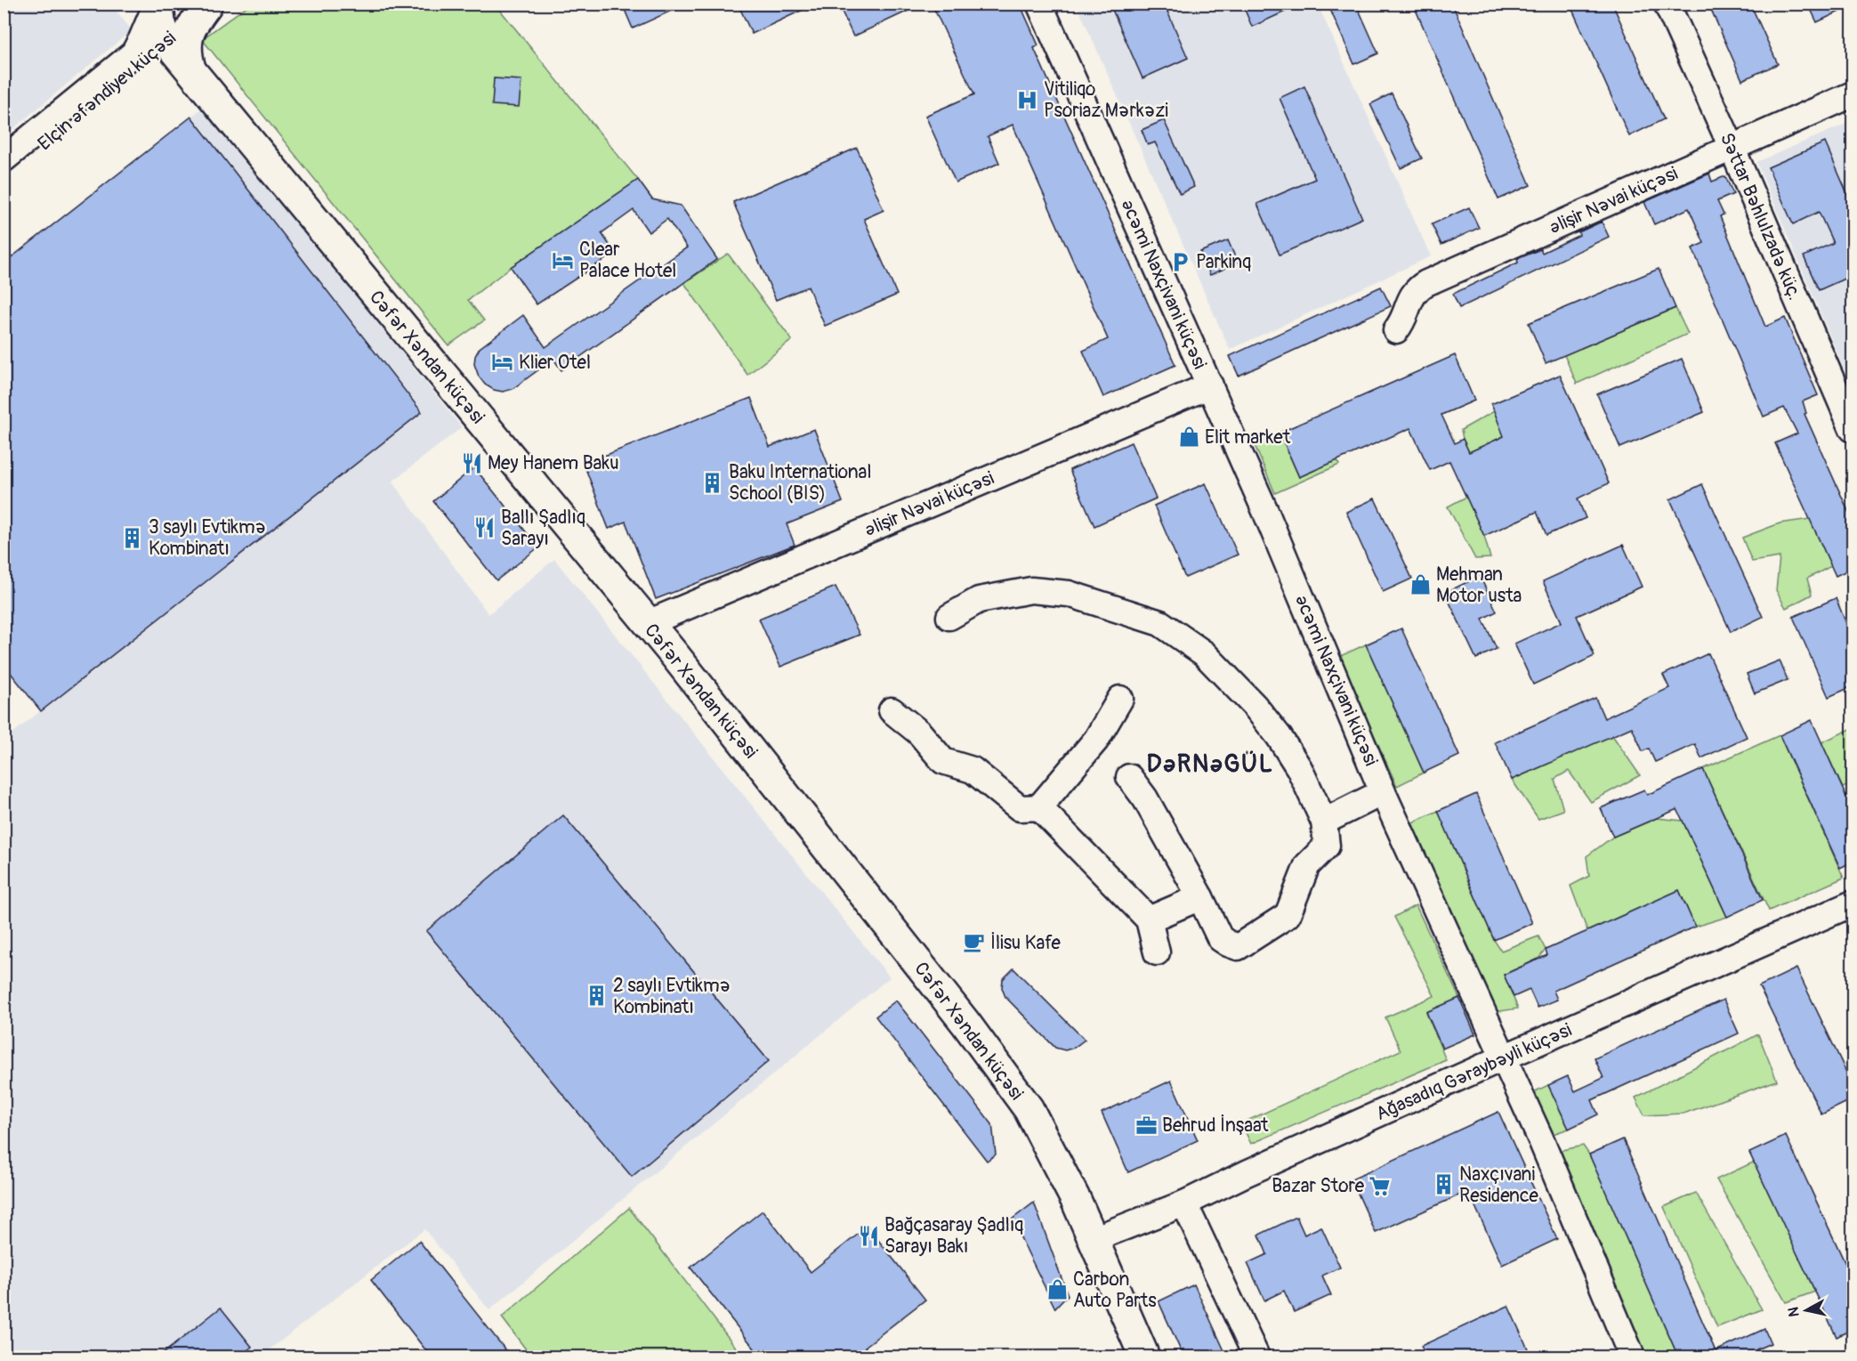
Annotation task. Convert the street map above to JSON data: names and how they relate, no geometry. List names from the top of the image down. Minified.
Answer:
{"streets":{"main road":["Elçin Əfəndiyev küçəsi","Cəfər Xəndan küçəsi"],"street":["Əlişir Nəvai küçəsi","Səttar Bəhlulzadə küç.","Əcəmi Naxçivani küçəsi","Ağasadıq Gəraybəyli küçəsi"]},"crossings":[["Elçin Əfəndiyev küçəsi","Cəfər Xəndan küçəsi"],["Əlişir Nəvai küçəsi","Səttar Bəhlulzadə küç."],["Əlişir Nəvai küçəsi","Əcəmi Naxçivani küçəsi"],["Əlişir Nəvai küçəsi","Cəfər Xəndan küçəsi"],["Əcəmi Naxçivani küçəsi","Ağasadıq Gəraybəyli küçəsi"],["Cəfər Xəndan küçəsi","Ağasadıq Gəraybəyli küçəsi"]],"districts":["DƏRNƏGÜL"],"places":{"hospital":["Vitiliqo Psoriaz Mərkəzi"],"hotel":["Clear Palace Hotel","Klier Otel"],"parking":["Parkinq"],"shop":["Elit market","Mehman Motor usta","Carbon Auto Parts"],"restaurant":["Mey Hanem Baku","Ballı Şadlıq Sarayı","Bağçasaray Şadlıq Sarayı Bakı"],"building":["Baku International School (BIS)","3 saylı Evtikmə Kombinatı","2 saylı Evtikmə Kombinatı","Naxçıvani Residence"],"cafe":["İlisu Kafe"],"office":["Behrud İnşaat"],"supermarket":["Bazar Store"]},"north":"left"}
